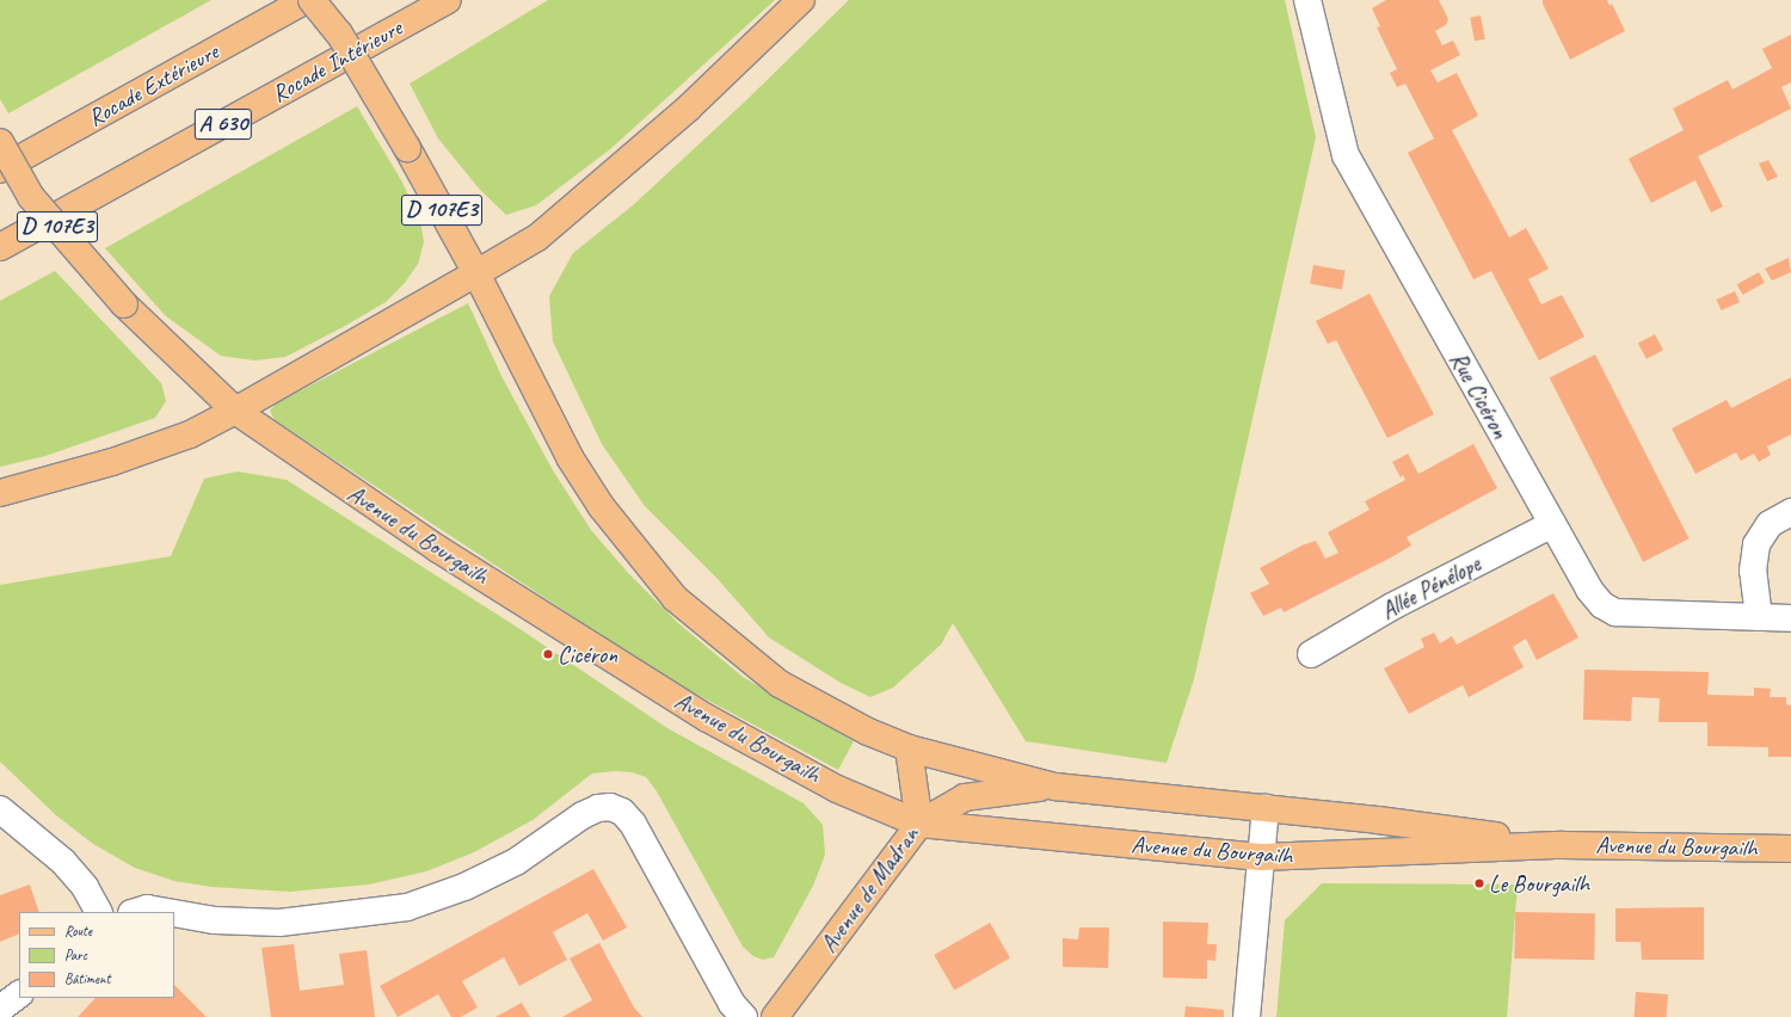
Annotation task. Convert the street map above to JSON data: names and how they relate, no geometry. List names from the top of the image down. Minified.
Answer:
{"streets":{"main road":["Rocade Intérieure","Rocade Extérieure","A 630","D 107E3","Avenue du Bourgailh","Avenue de Madran"],"street":["Rue Cicéron","Allée Pénélope"]},"crossings":[["Rue Cicéron","Allée Pénélope"],["Avenue du Bourgailh","Avenue de Madran"]],"places":["Cicéron","Le Bourgailh"],"legend":["Route","Parc","Bâtiment"]}
